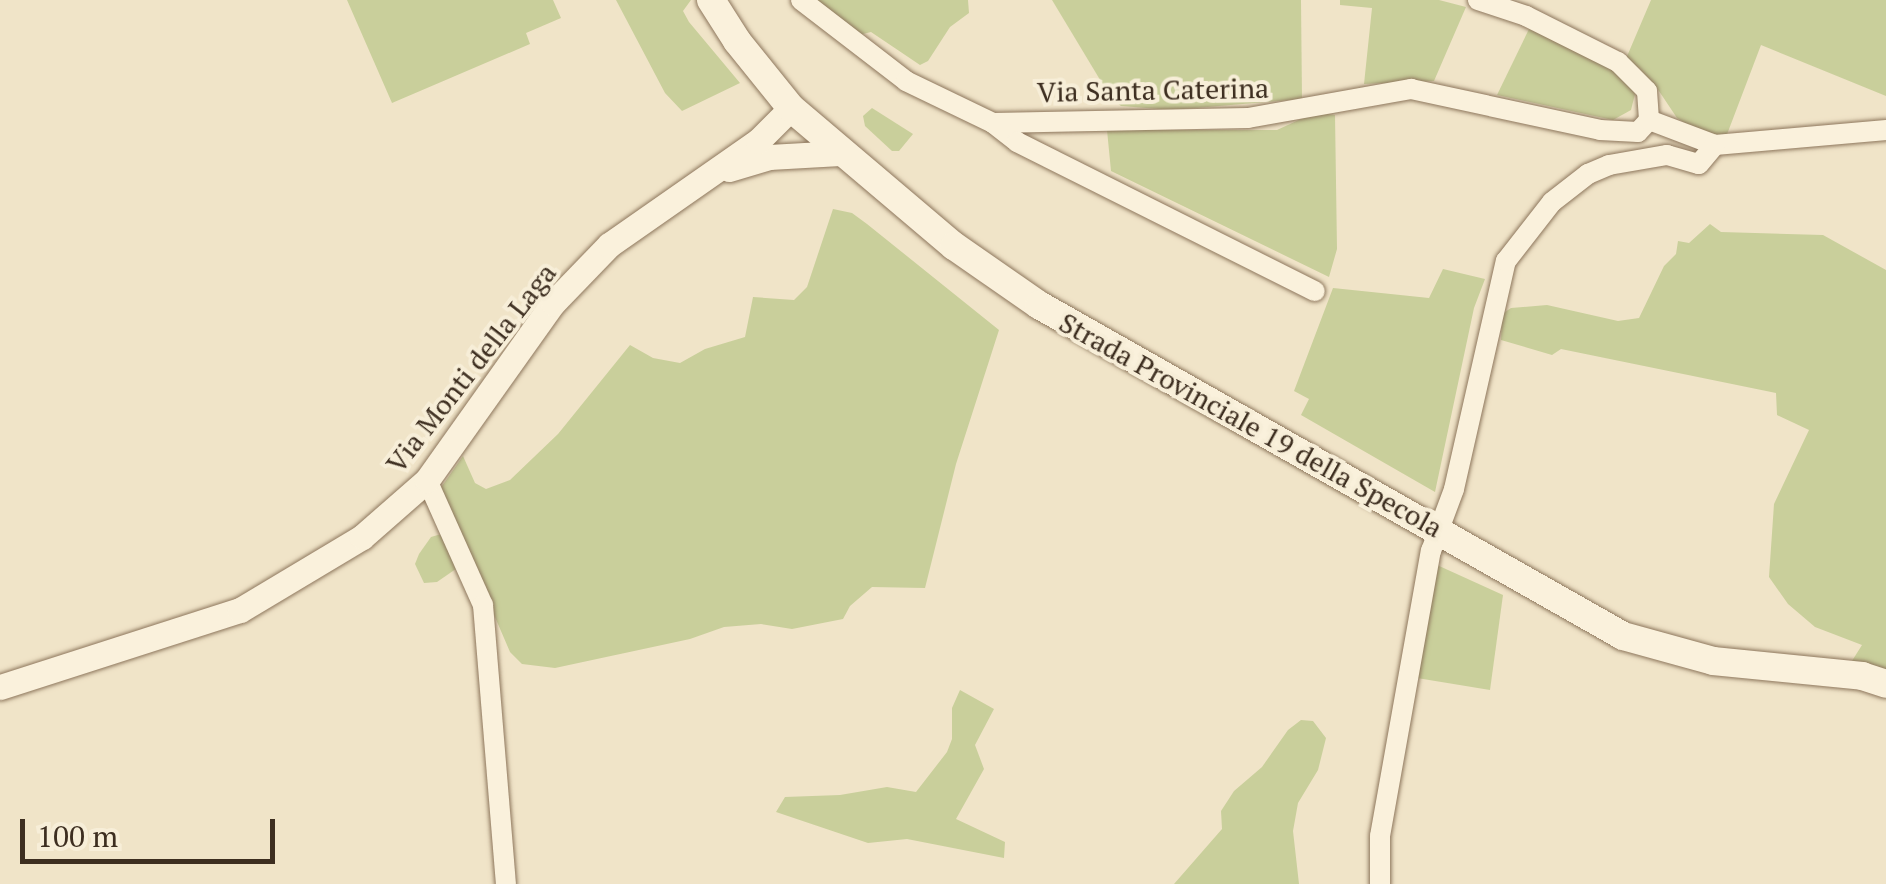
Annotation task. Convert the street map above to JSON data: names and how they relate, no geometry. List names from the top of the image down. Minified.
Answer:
{"streets":{"main road":["Strada Provinciale 19 della Specola"],"street":["Via Santa Caterina","Via Monti della Laga"]},"crossings":[["Via Monti della Laga","Strada Provinciale 19 della Specola"]],"scale_bar":"100 m"}
